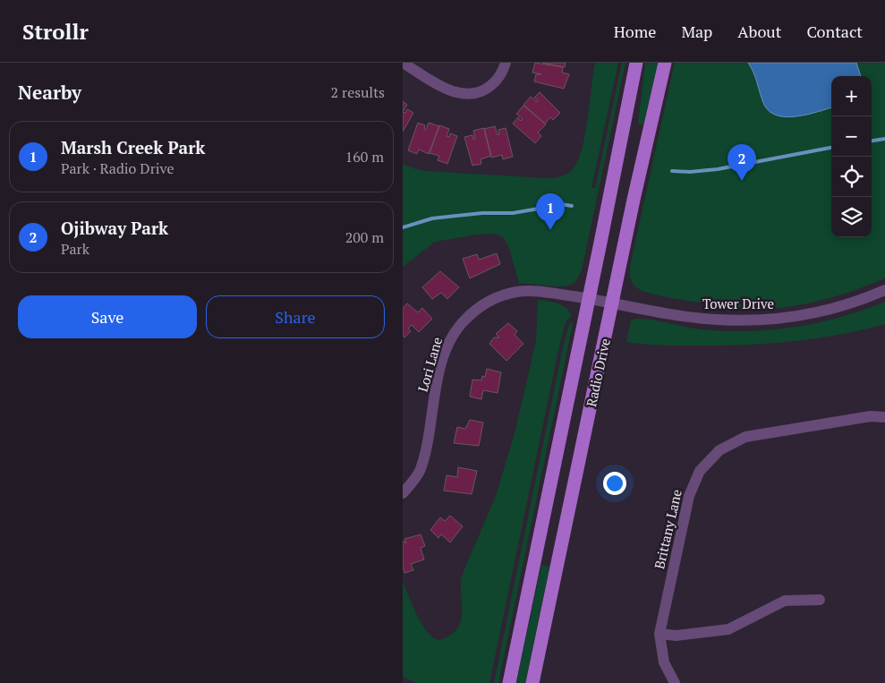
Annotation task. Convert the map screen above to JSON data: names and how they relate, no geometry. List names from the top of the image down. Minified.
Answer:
{"streets":{"main road":["Radio Drive"],"street":["Tower Drive","Lori Lane","Brittany Lane"]},"crossings":[["Tower Drive","Lori Lane"],["Tower Drive","Radio Drive"],["Lori Lane","Radio Drive"]],"page":{"header":"Strollr","nav":["Home","Map","About","Contact"],"heading":["Nearby","2 results"],"map_buttons":["+","−"],"list":[{"mark":"1","name":"Marsh Creek Park","note":"Park · Radio Drive","value":"160 m"},{"mark":"2","name":"Ojibway Park","note":"Park","value":"200 m"}],"pins":["2","1"],"buttons":["Save","Share"]}}
